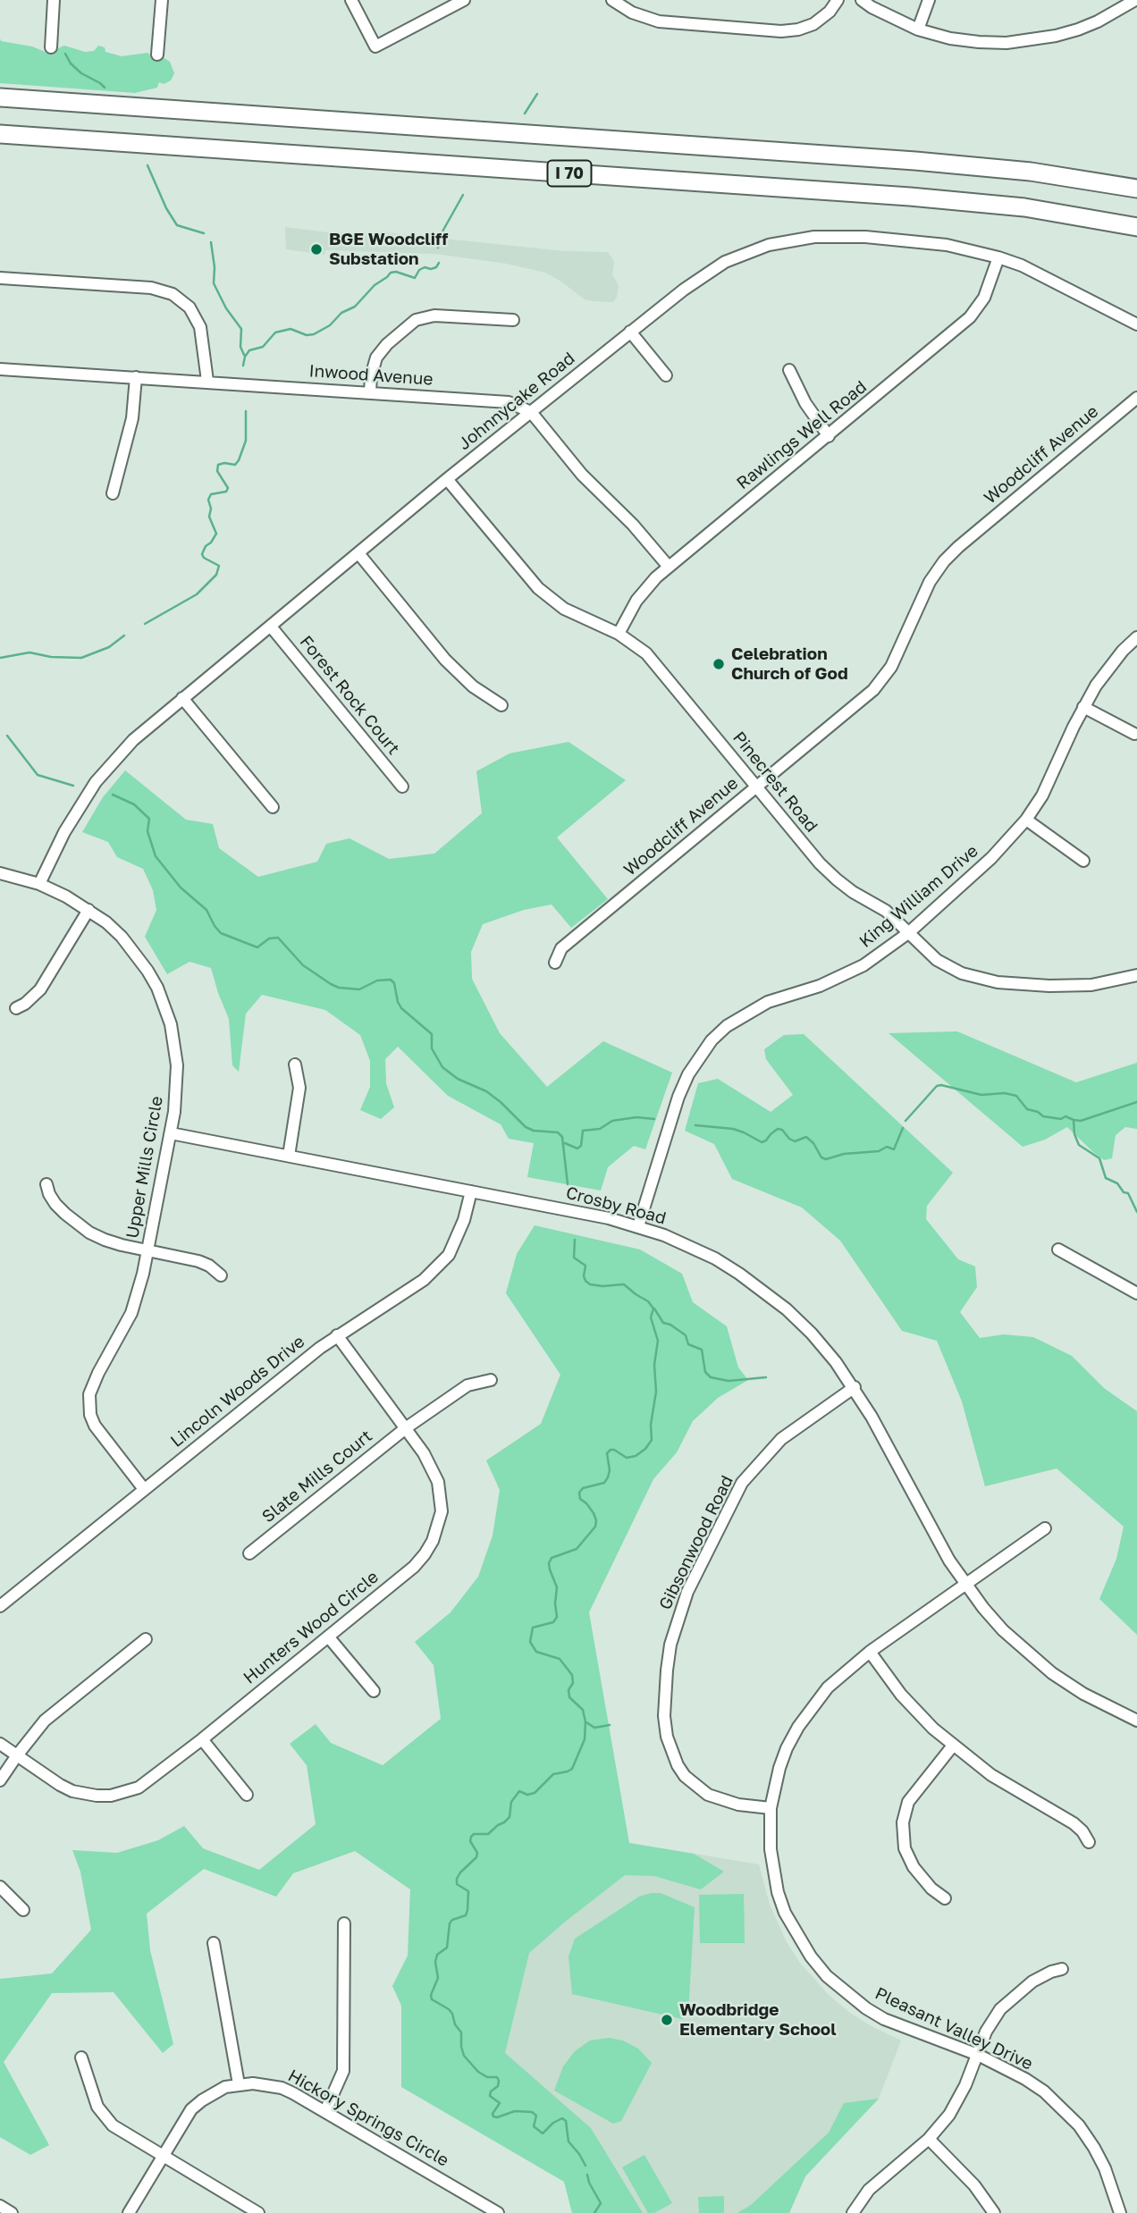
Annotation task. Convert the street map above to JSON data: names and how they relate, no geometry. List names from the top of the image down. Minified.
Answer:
{"streets":{"highway":["I 70"],"street":["Inwood Avenue","Johnnycake Road","Rawlings Well Road","Woodcliff Avenue","Forest Rock Court","Pinecrest Road","King William Drive","Upper Mills Circle","Crosby Road","Lincoln Woods Drive","Slate Mills Court","Gibsonwood Road","Hunters Wood Circle","Pleasant Valley Drive","Hickory Springs Circle"]},"crossings":[["Inwood Avenue","Johnnycake Road"],["Johnnycake Road","Rawlings Well Road"],["Johnnycake Road","Forest Rock Court"],["Johnnycake Road","Pinecrest Road"],["Johnnycake Road","Upper Mills Circle"],["Rawlings Well Road","Pinecrest Road"],["Woodcliff Avenue","Pinecrest Road"],["Pinecrest Road","King William Drive"],["King William Drive","Crosby Road"],["Upper Mills Circle","Crosby Road"],["Upper Mills Circle","Lincoln Woods Drive"],["Crosby Road","Lincoln Woods Drive"],["Crosby Road","Gibsonwood Road"],["Crosby Road","Pleasant Valley Drive"],["Lincoln Woods Drive","Hunters Wood Circle"],["Slate Mills Court","Hunters Wood Circle"],["Gibsonwood Road","Pleasant Valley Drive"]],"places":["BGE Woodcliff Substation","Celebration Church of God","Woodbridge Elementary School"]}
